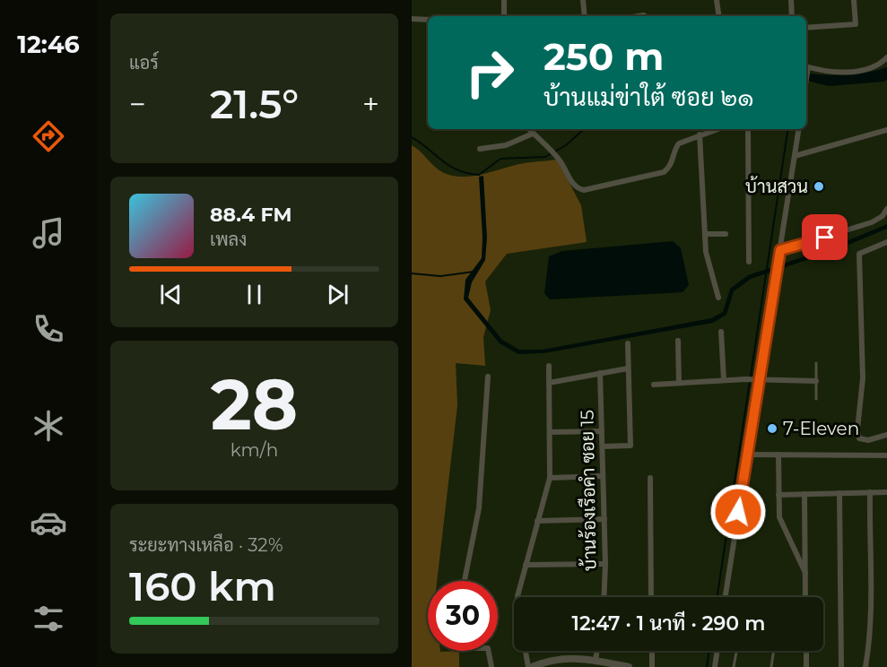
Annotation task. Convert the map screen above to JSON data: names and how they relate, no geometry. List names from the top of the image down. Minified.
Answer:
{"streets":{"street":["บ้านร้องเรือคำ ซอย 15"]},"places":["บ้านสวน","7-Eleven"],"page":{"tabs":"12:46","tile":["แอร์",["28","km/h"],["ระยะทางเหลือ · 32%","160 km"]],"turn":["250 m","บ้านแม่ข่าใต้ ซอย ๒๑"],"heat":["−","21.5°","+"],"song":["88.4 FM","เพลง"],"limit":"30","trip":"12:47 · 1 นาที · 290 m"}}
